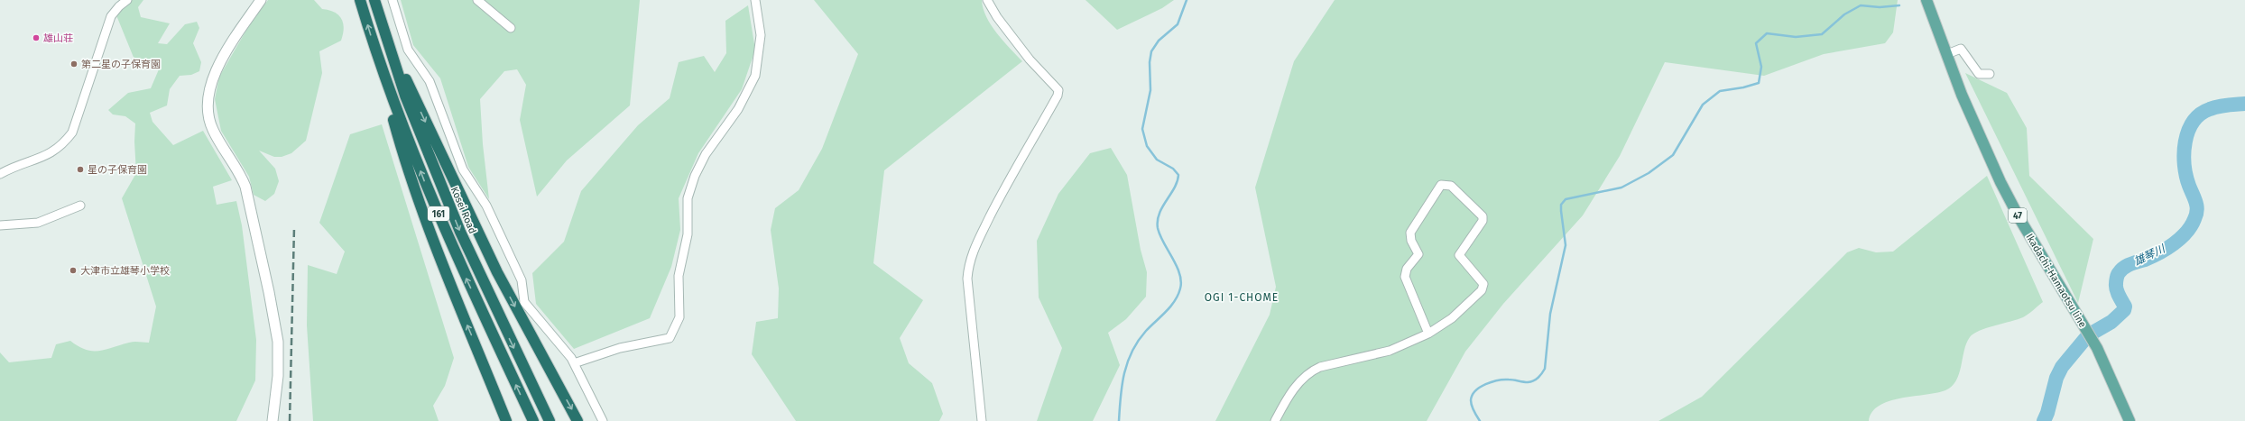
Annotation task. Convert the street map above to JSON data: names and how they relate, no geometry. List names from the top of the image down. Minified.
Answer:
{"streets":{"highway":["Kosei Road","161"],"main road":["47","Ikadachi-Hamaotsu line"]},"districts":["OGI 1-CHOME"],"water":["雄琴川"],"places":["雄山荘","第二星の子保育園","星の子保育園","大津市立雄琴小学校"]}
